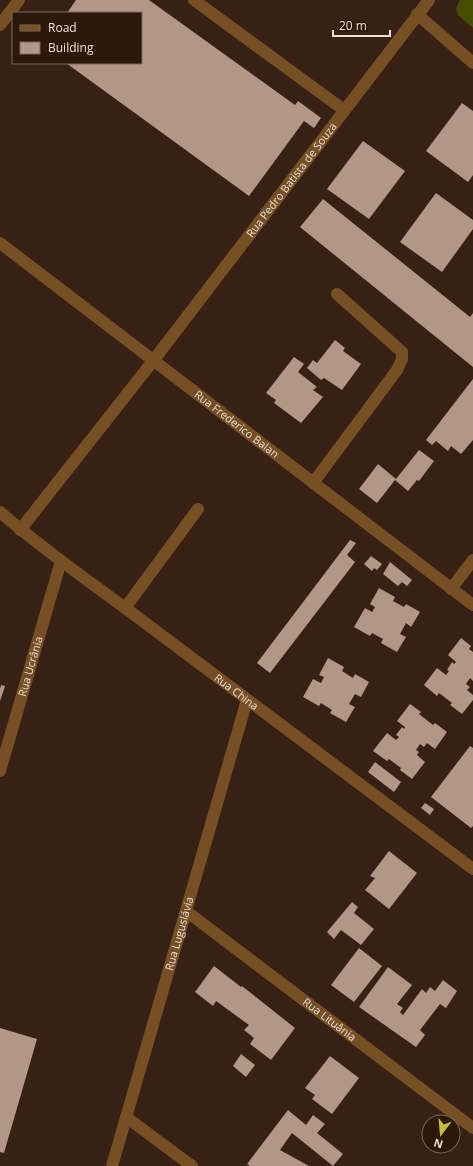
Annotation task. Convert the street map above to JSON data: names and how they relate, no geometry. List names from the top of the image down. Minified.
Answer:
{"streets":{"street":["Rua Pedro Batista de Souza","Rua Frederico Balan","Rua Ucrânia","Rua China","Rua Luguslávia","Rua Lituânia"]},"crossings":[["Rua Pedro Batista de Souza","Rua Frederico Balan"],["Rua Pedro Batista de Souza","Rua China"],["Rua Ucrânia","Rua China"],["Rua China","Rua Luguslávia"],["Rua Luguslávia","Rua Lituânia"]],"legend":["Road","Building"],"scale_bar":"20 m","north":"bottom"}
